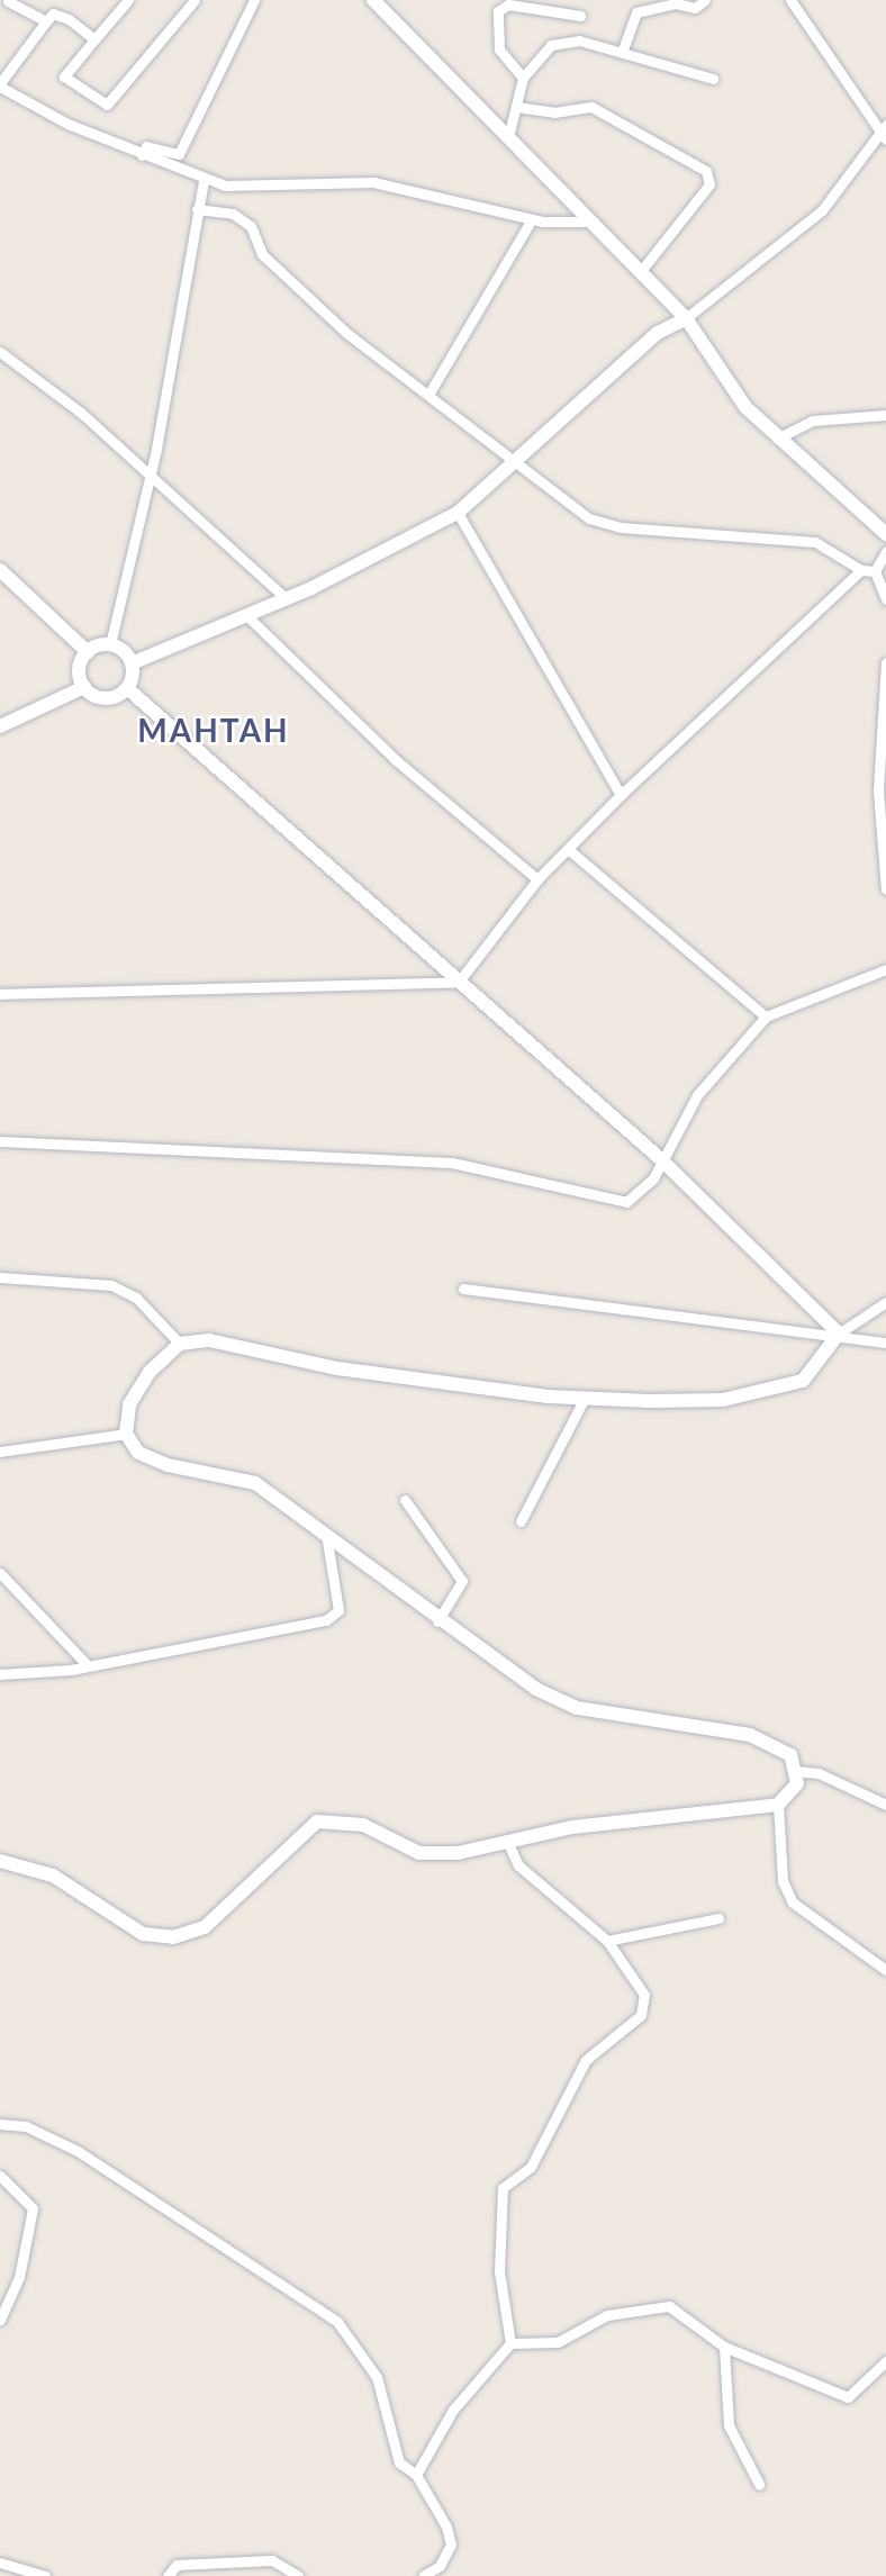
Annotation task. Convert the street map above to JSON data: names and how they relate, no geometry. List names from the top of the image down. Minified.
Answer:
{"districts":["MAHTAH"]}
